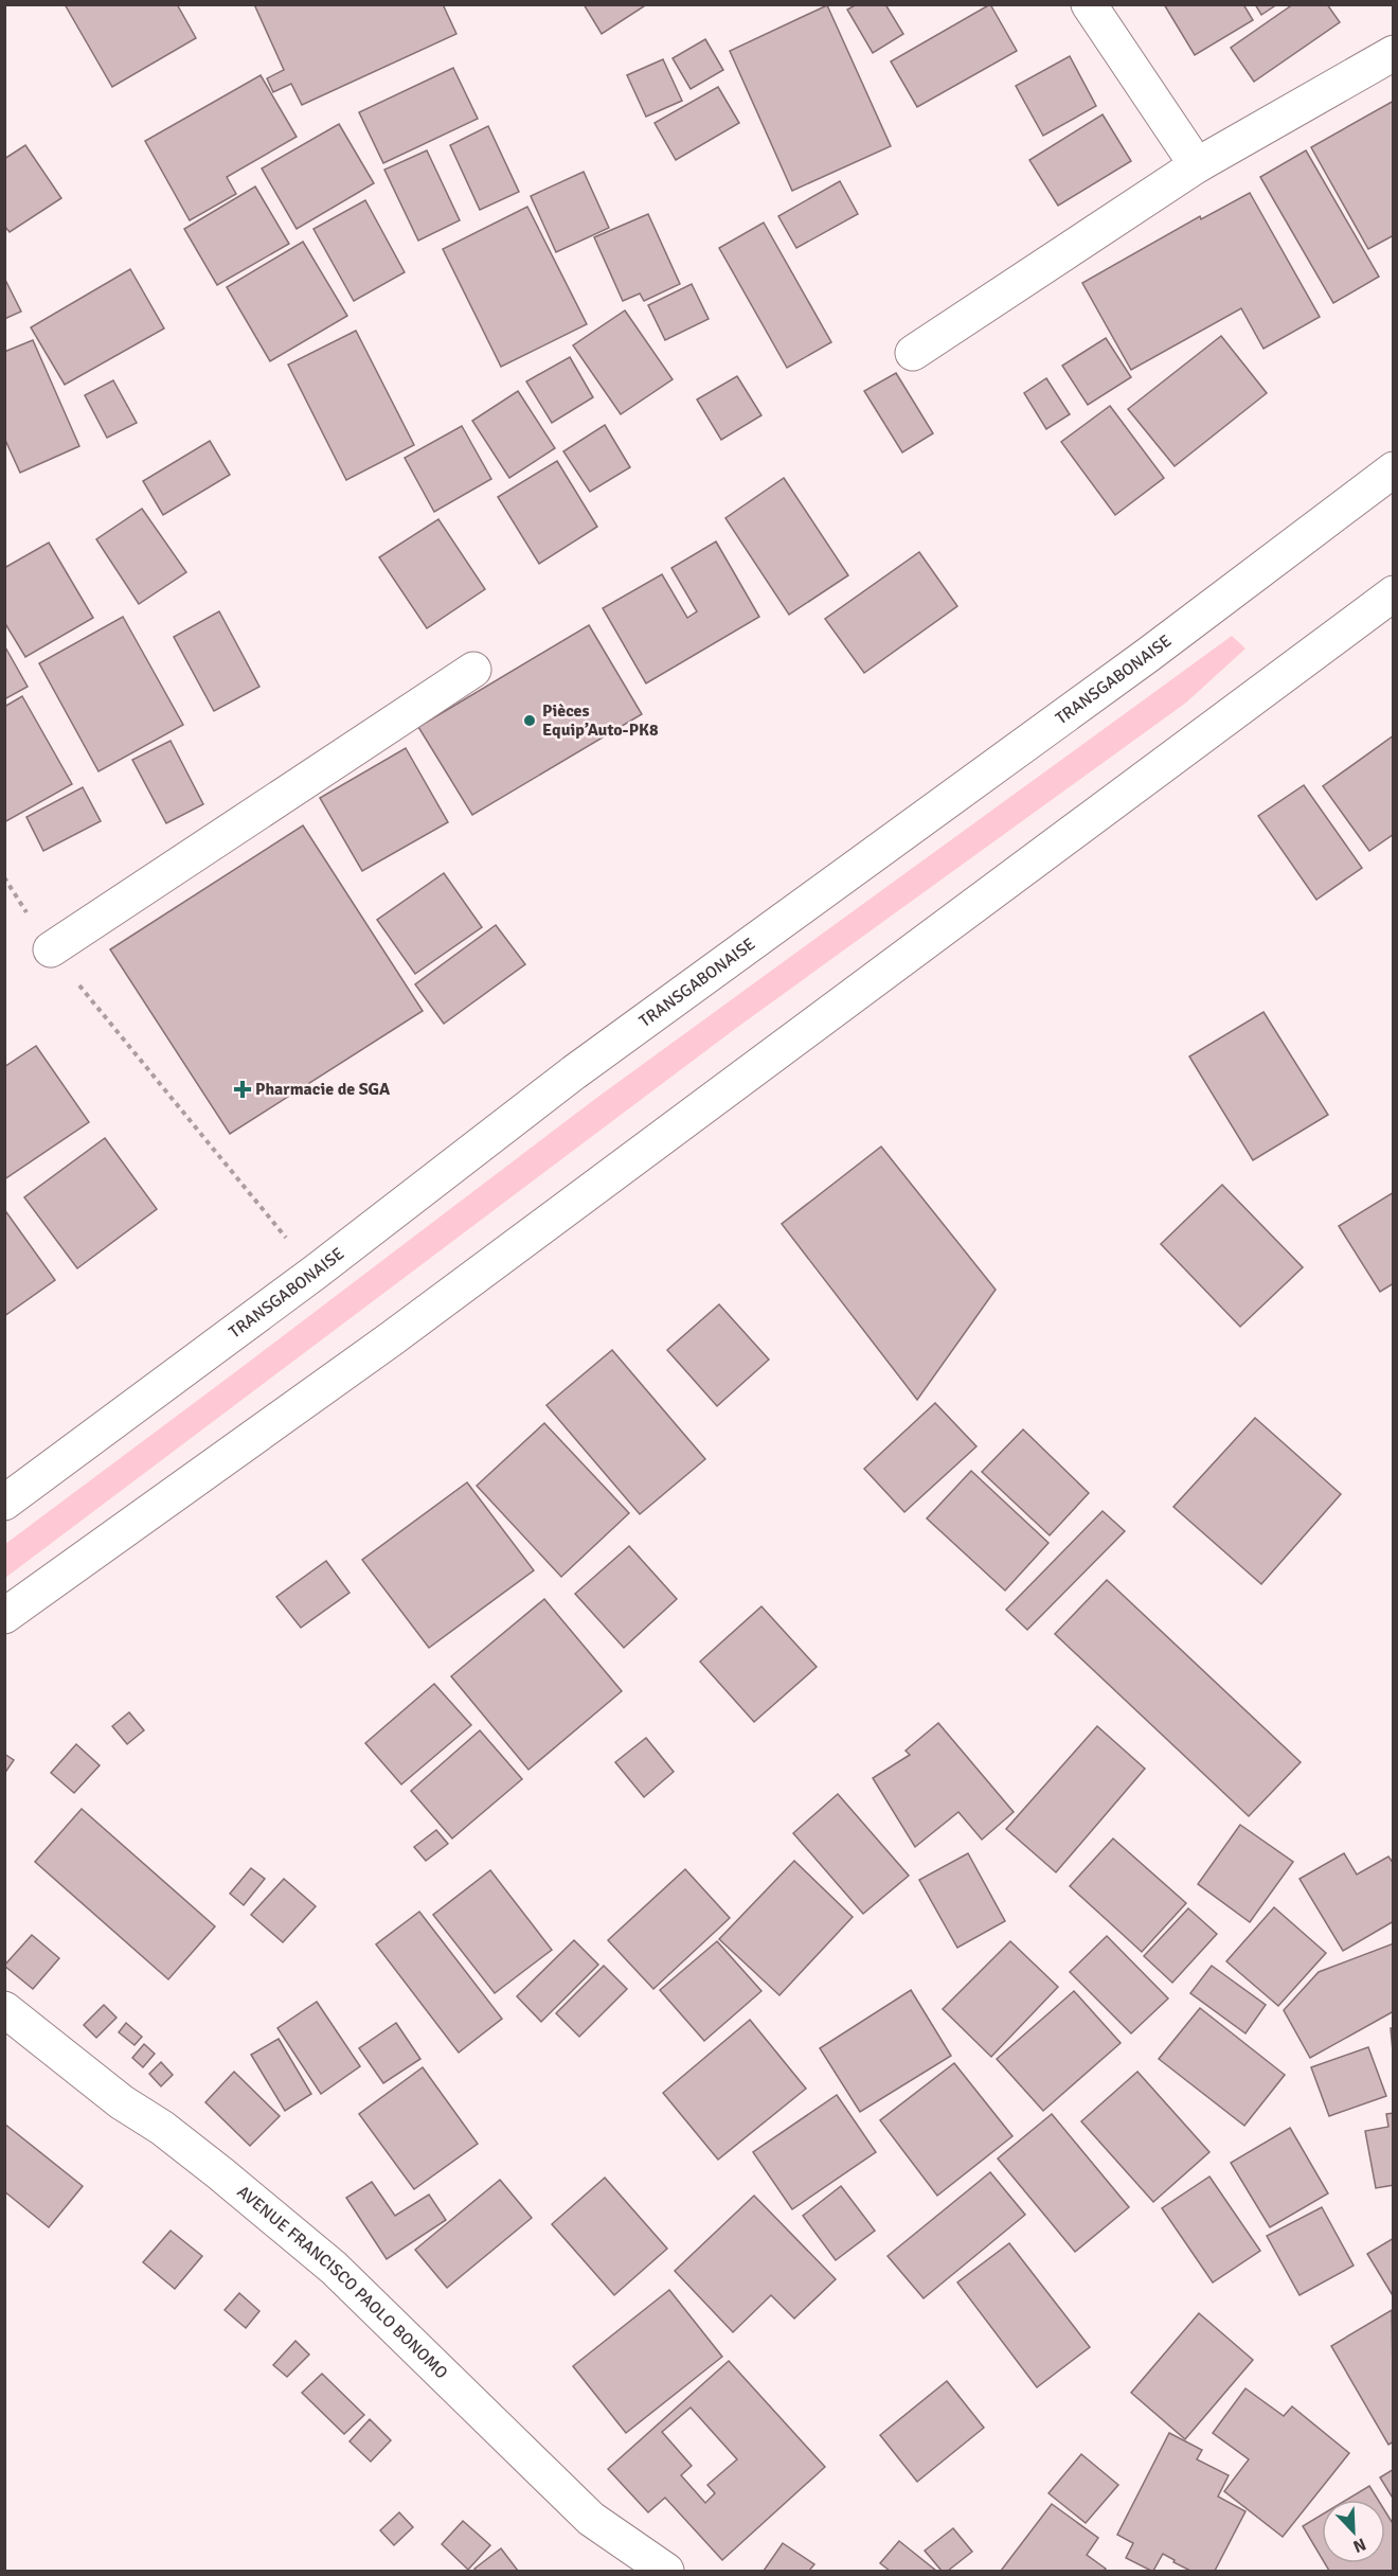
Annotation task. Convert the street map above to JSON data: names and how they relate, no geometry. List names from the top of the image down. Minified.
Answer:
{"streets":{"main road":["TRANSGABONAISE","AVENUE FRANCISCO PAOLO BONOMO"]},"places":{"other":["Pièces Equip’Auto-PK8"],"health":["Pharmacie de SGA"]},"north":"bottom right"}
